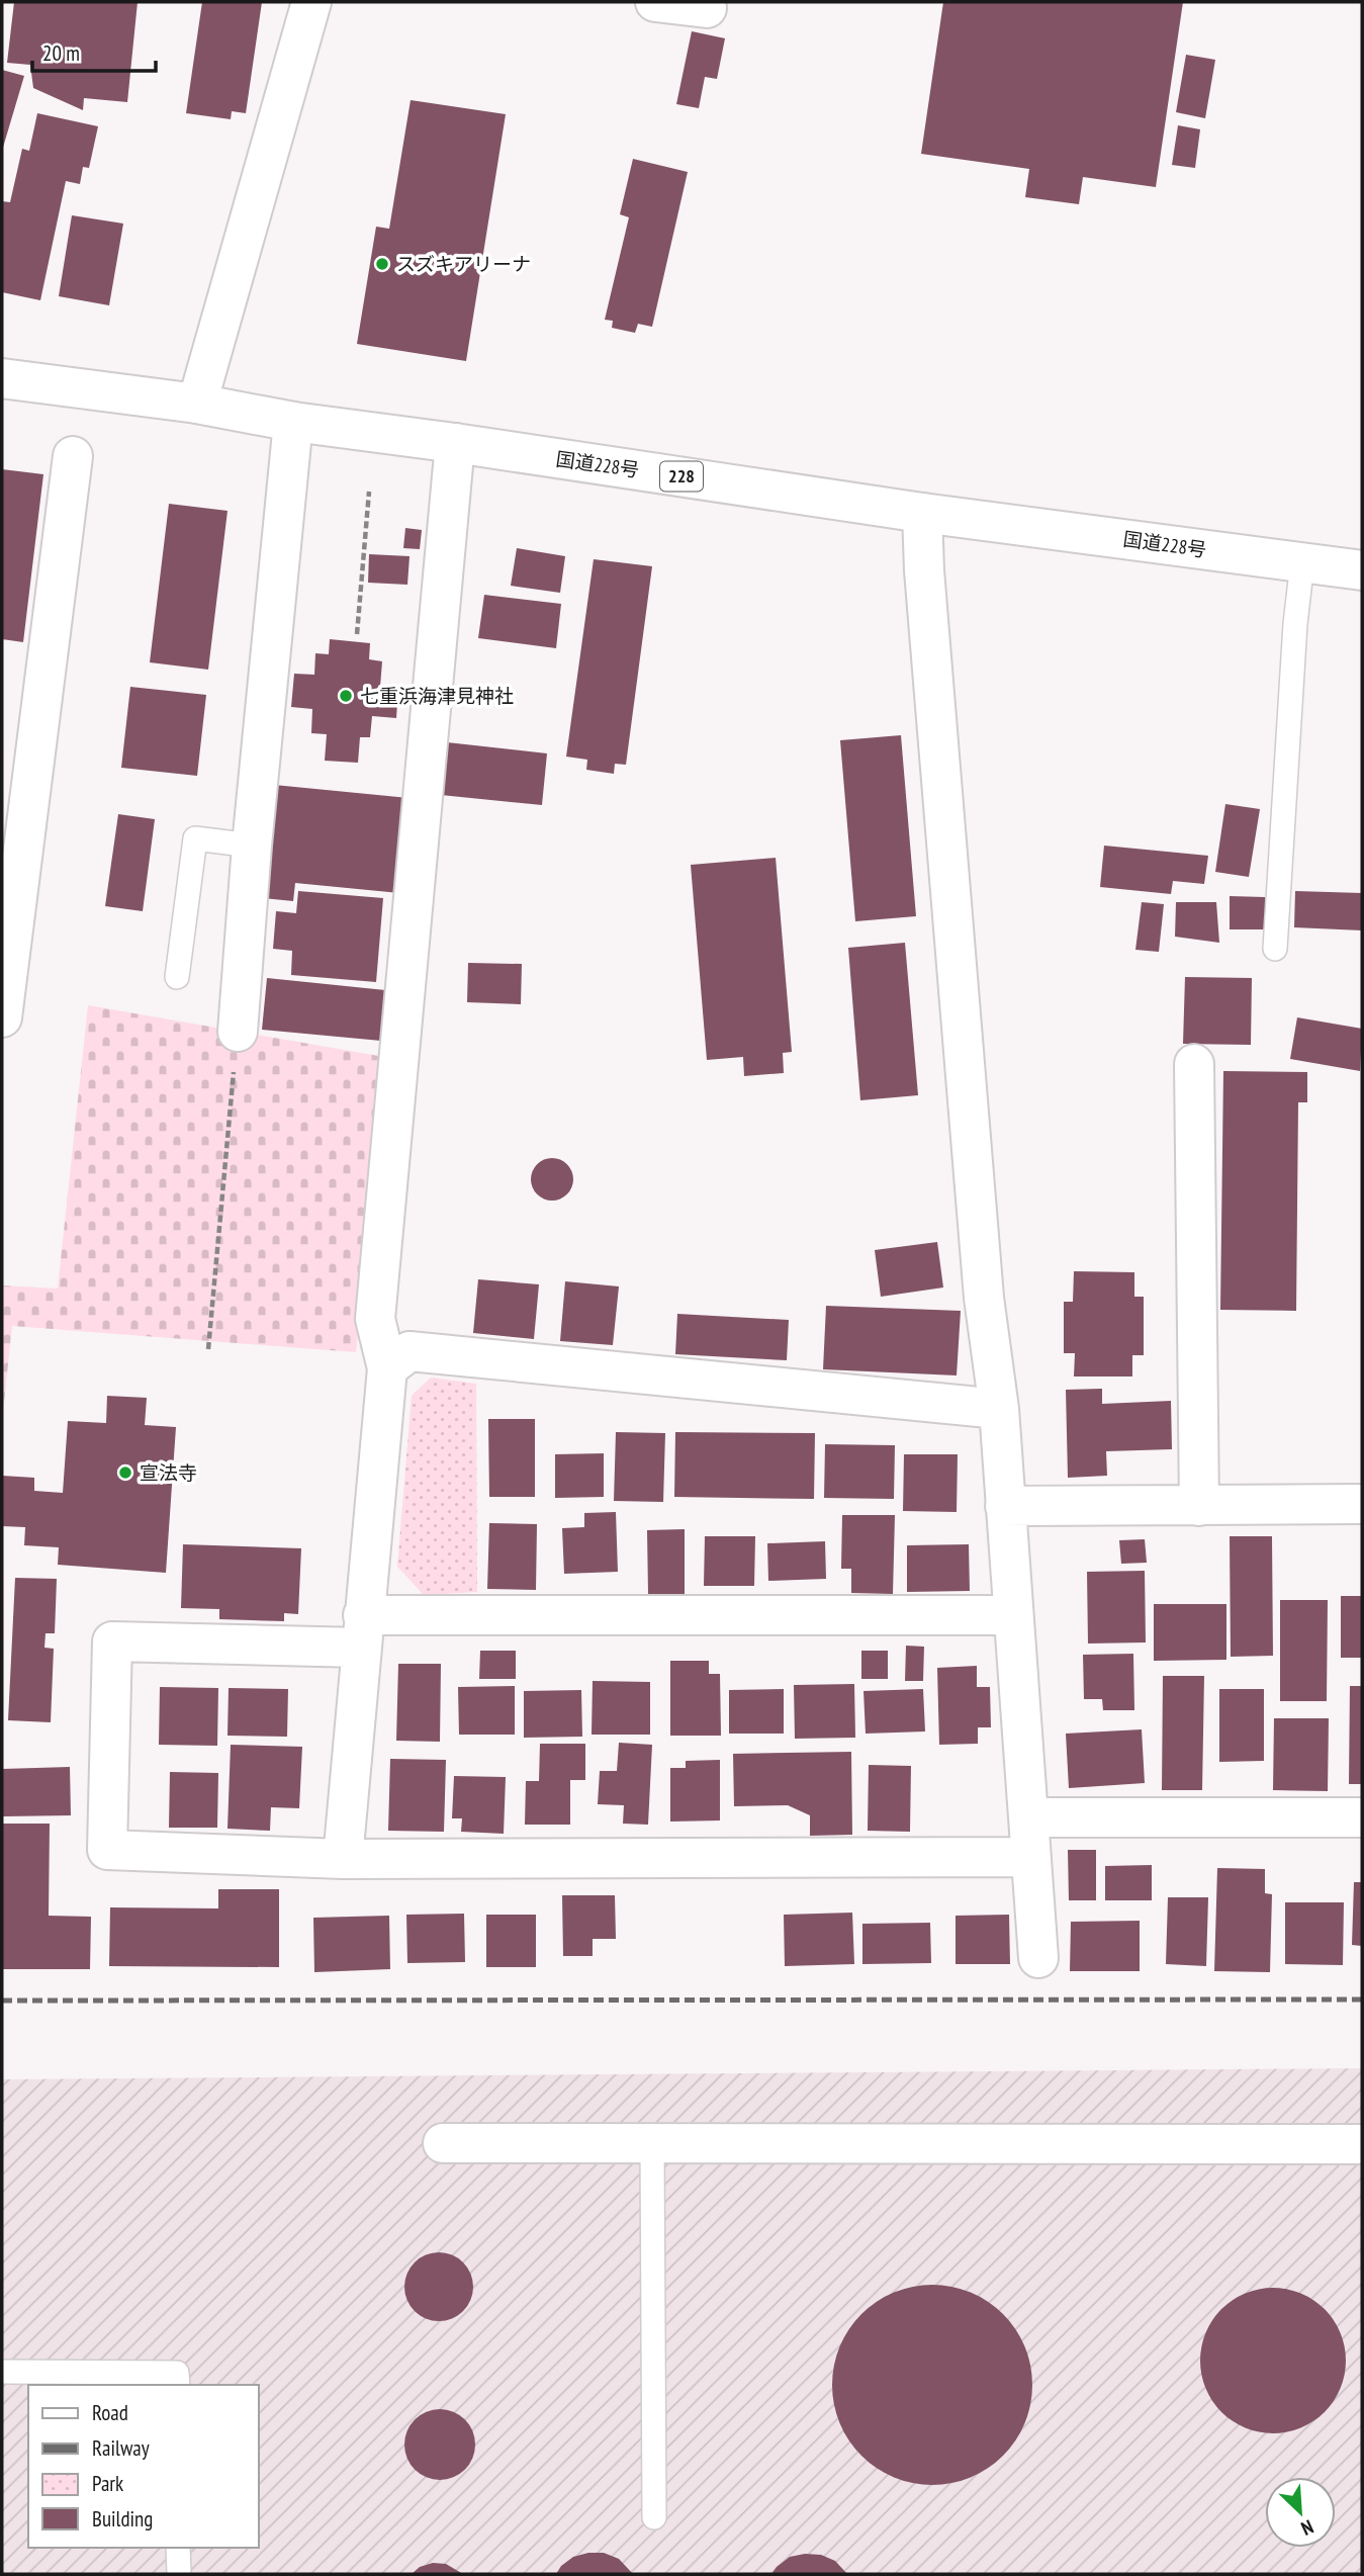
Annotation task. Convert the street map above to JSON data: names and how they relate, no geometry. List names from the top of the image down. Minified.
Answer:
{"streets":{"main road":["国道228号","228"]},"places":["スズキアリーナ","七重浜海津見神社","宣法寺"],"legend":["Road","Railway","Park","Building"],"scale_bar":"20 m","north":"bottom right"}
